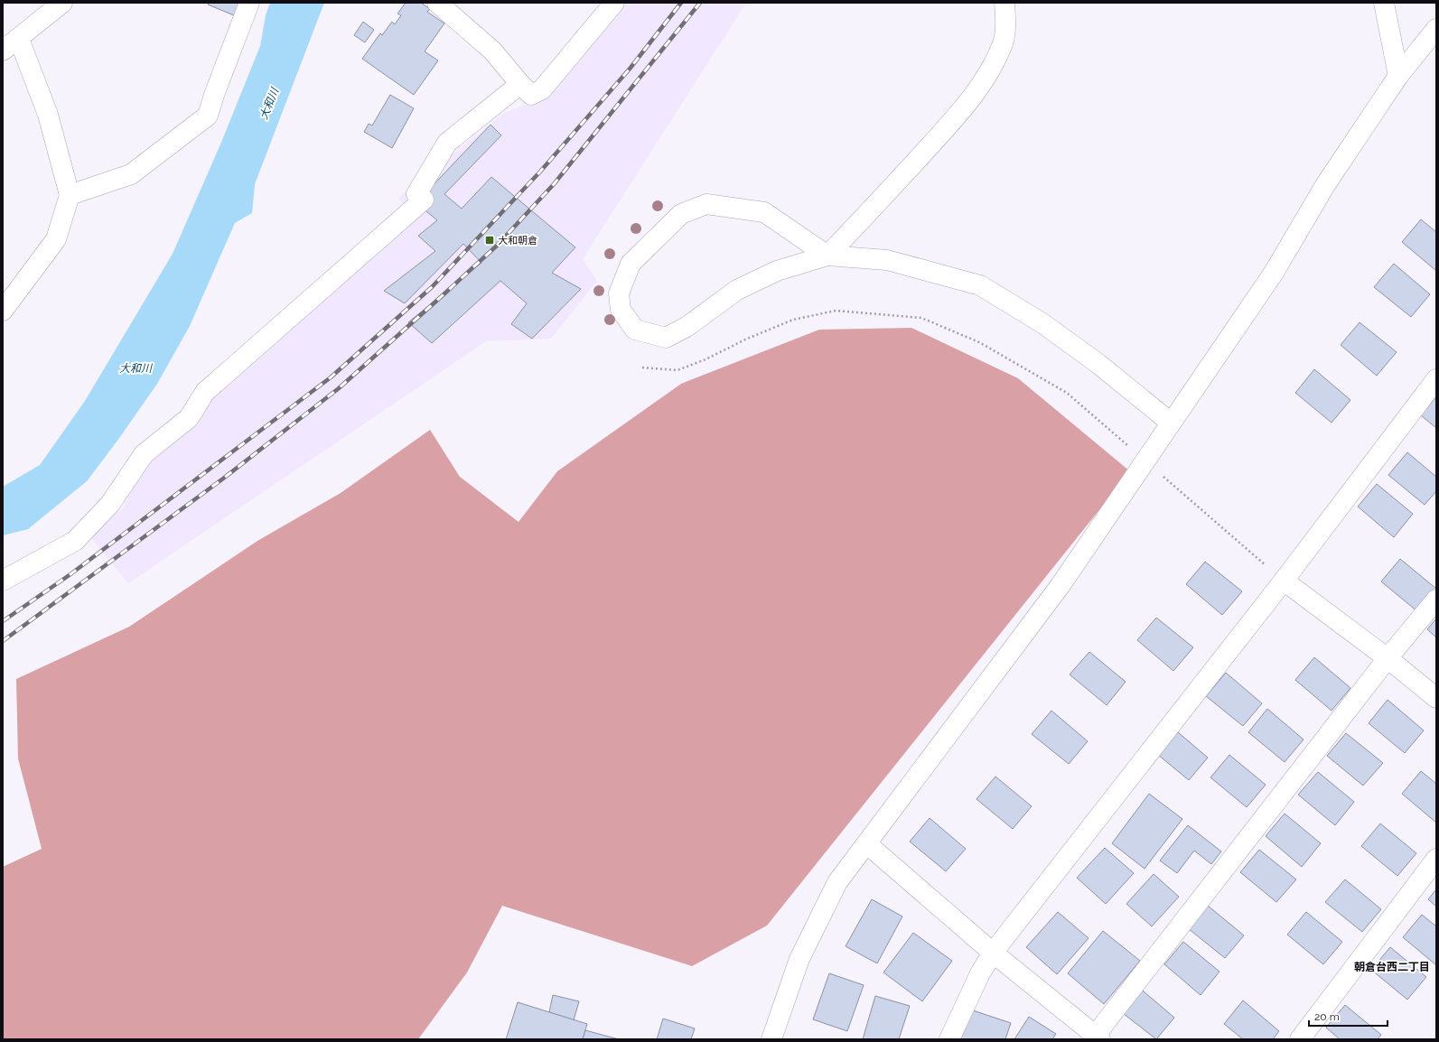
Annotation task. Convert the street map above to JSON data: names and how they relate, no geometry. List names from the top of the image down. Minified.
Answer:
{"districts":["朝倉台西二丁目"],"water":["大和川"],"places":{"transit":["大和朝倉"]},"scale_bar":"20 m"}
